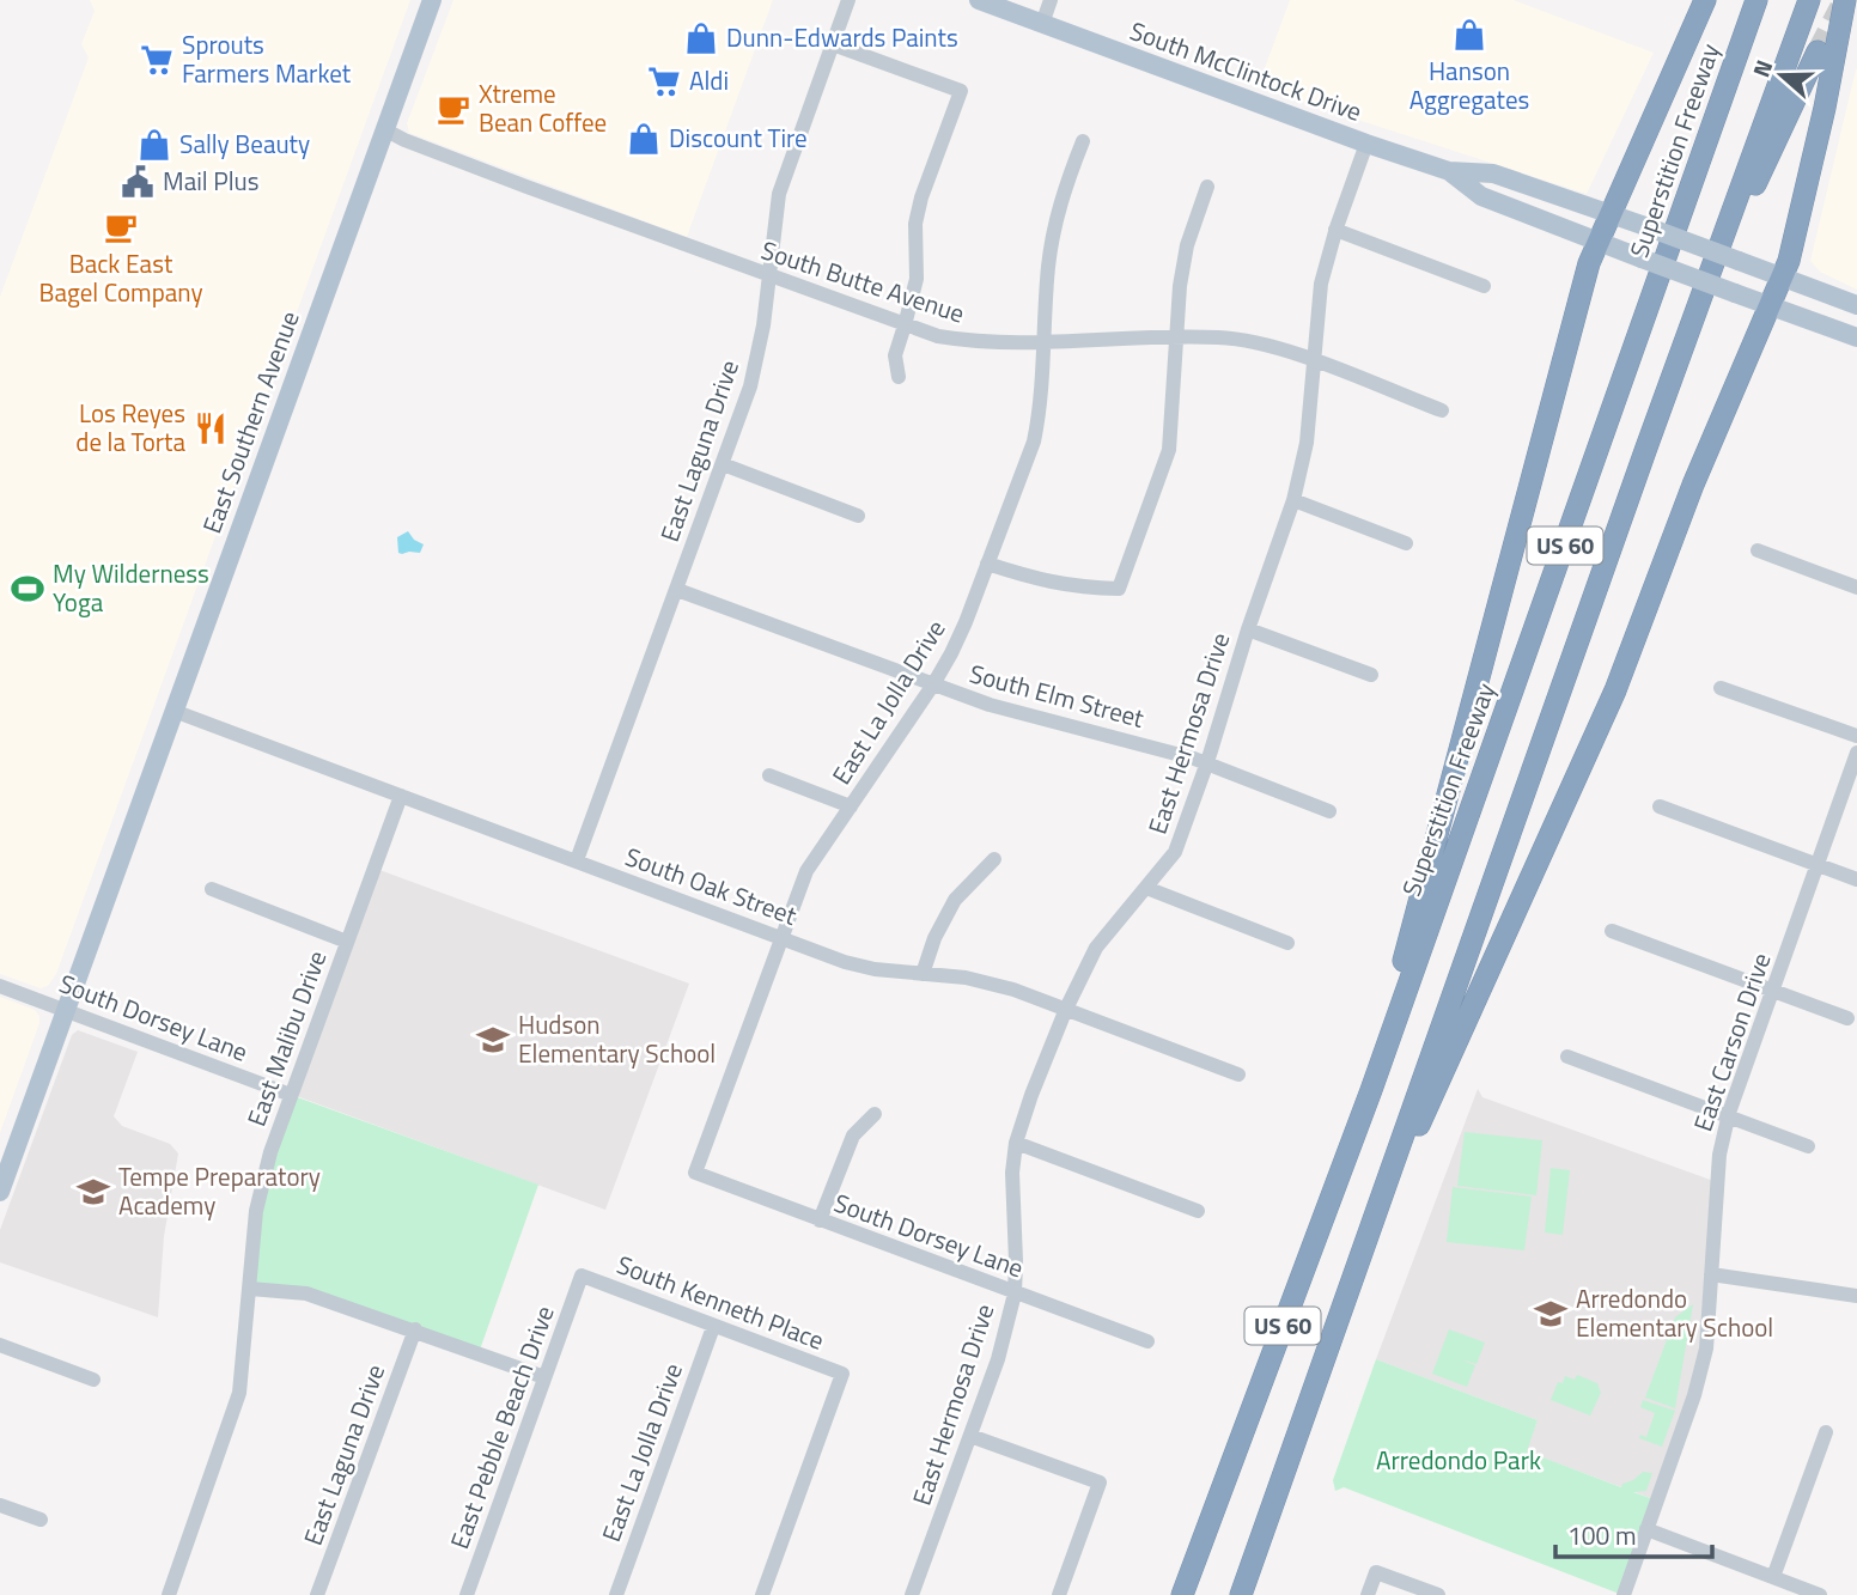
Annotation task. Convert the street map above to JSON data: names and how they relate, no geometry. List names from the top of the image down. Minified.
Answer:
{"streets":{"highway":["Superstition Freeway","US 60"],"main road":["South McClintock Drive","East Southern Avenue"],"street":["South Butte Avenue","East Laguna Drive","South Elm Street","East La Jolla Drive","East Hermosa Drive","South Oak Street","South Dorsey Lane","East Malibu Drive","East Carson Drive","South Kenneth Place","East Pebble Beach Drive"]},"crossings":[["South McClintock Drive","East Hermosa Drive"],["South Butte Avenue","East Southern Avenue"],["South Butte Avenue","East Laguna Drive"],["South Butte Avenue","East La Jolla Drive"],["South Butte Avenue","East Hermosa Drive"],["East Southern Avenue","South Oak Street"],["East Southern Avenue","South Dorsey Lane"],["East Laguna Drive","South Elm Street"],["East Laguna Drive","South Oak Street"],["South Elm Street","East La Jolla Drive"],["South Elm Street","East Hermosa Drive"],["East La Jolla Drive","South Oak Street"],["East La Jolla Drive","South Dorsey Lane"],["East La Jolla Drive","South Kenneth Place"],["East Hermosa Drive","South Oak Street"],["East Hermosa Drive","South Dorsey Lane"],["South Oak Street","East Malibu Drive"],["South Dorsey Lane","East Malibu Drive"],["South Kenneth Place","East Pebble Beach Drive"]],"parks":["Arredondo Park"],"places":{"shop":["Hanson Aggregates","Dunn-Edwards Paints","Discount Tire","Sally Beauty"],"supermarket":["Sprouts Farmers Market","Aldi"],"cafe":["Xtreme Bean Coffee","Back East Bagel Company"],"public building":["Mail Plus"],"restaurant":["Los Reyes de la Torta"],"sports":["My Wilderness Yoga"],"school or university":["Hudson Elementary School","Tempe Preparatory Academy","Arredondo Elementary School"]},"scale_bar":"100 m","north":"left"}
